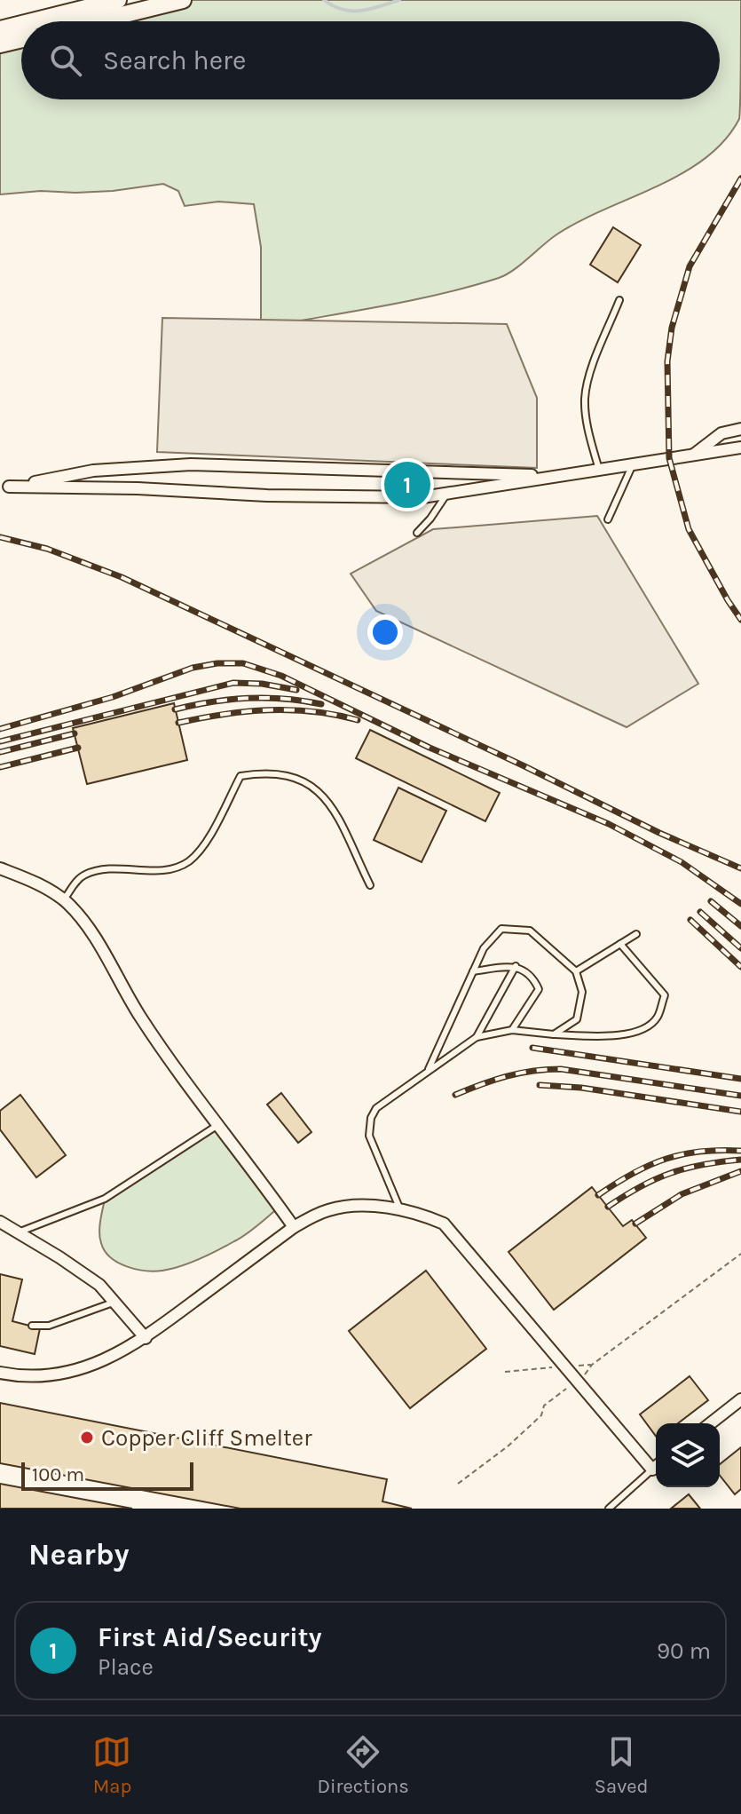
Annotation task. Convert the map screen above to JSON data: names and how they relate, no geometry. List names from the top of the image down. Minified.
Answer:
{"places":["Copper Cliff Smelter"],"scale_bar":"100 m","page":{"search":"Search here","pins":"1","scale":"100 m","heading":"Nearby","list":[{"mark":"1","name":"First Aid/Security","note":"Place","value":"90 m"}],"nav":["Map","Directions","Saved"]}}
